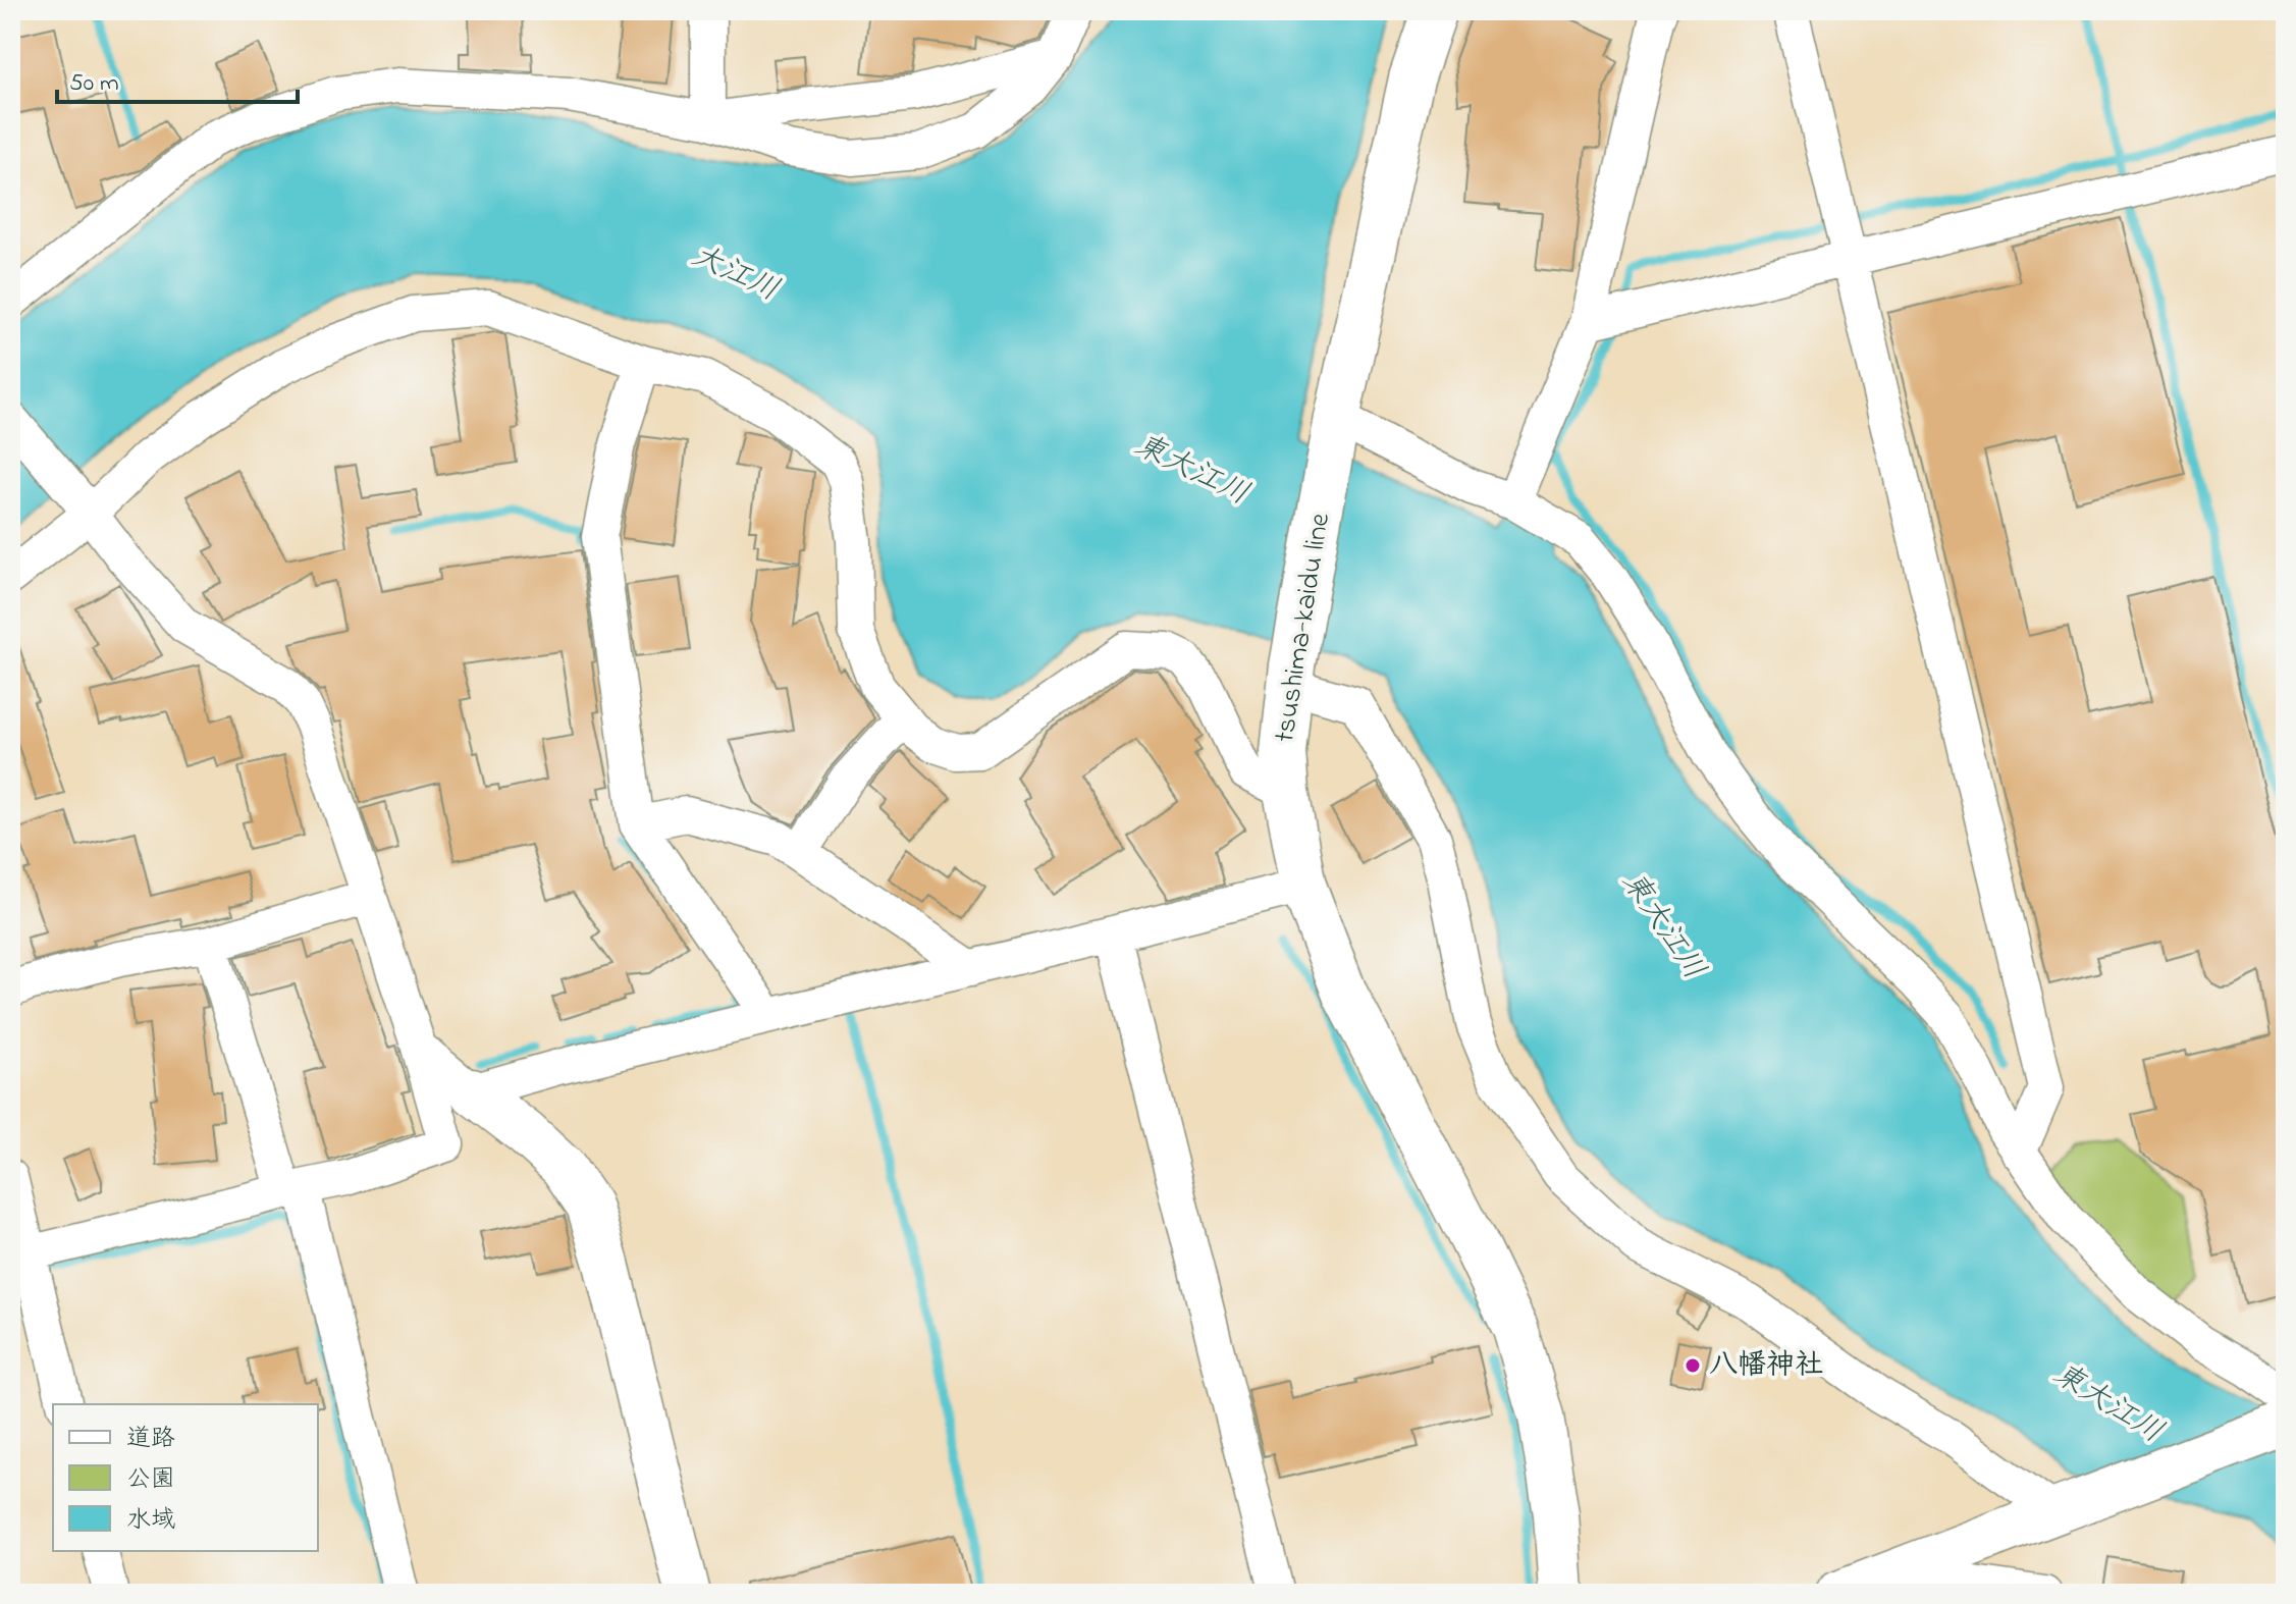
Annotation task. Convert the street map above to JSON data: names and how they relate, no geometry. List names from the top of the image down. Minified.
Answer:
{"streets":{"main road":["tsushima-kaidu line"]},"water":["大江川","東大江川"],"places":["八幡神社"],"legend":["道路","公園","水域"],"scale_bar":"50 m"}
